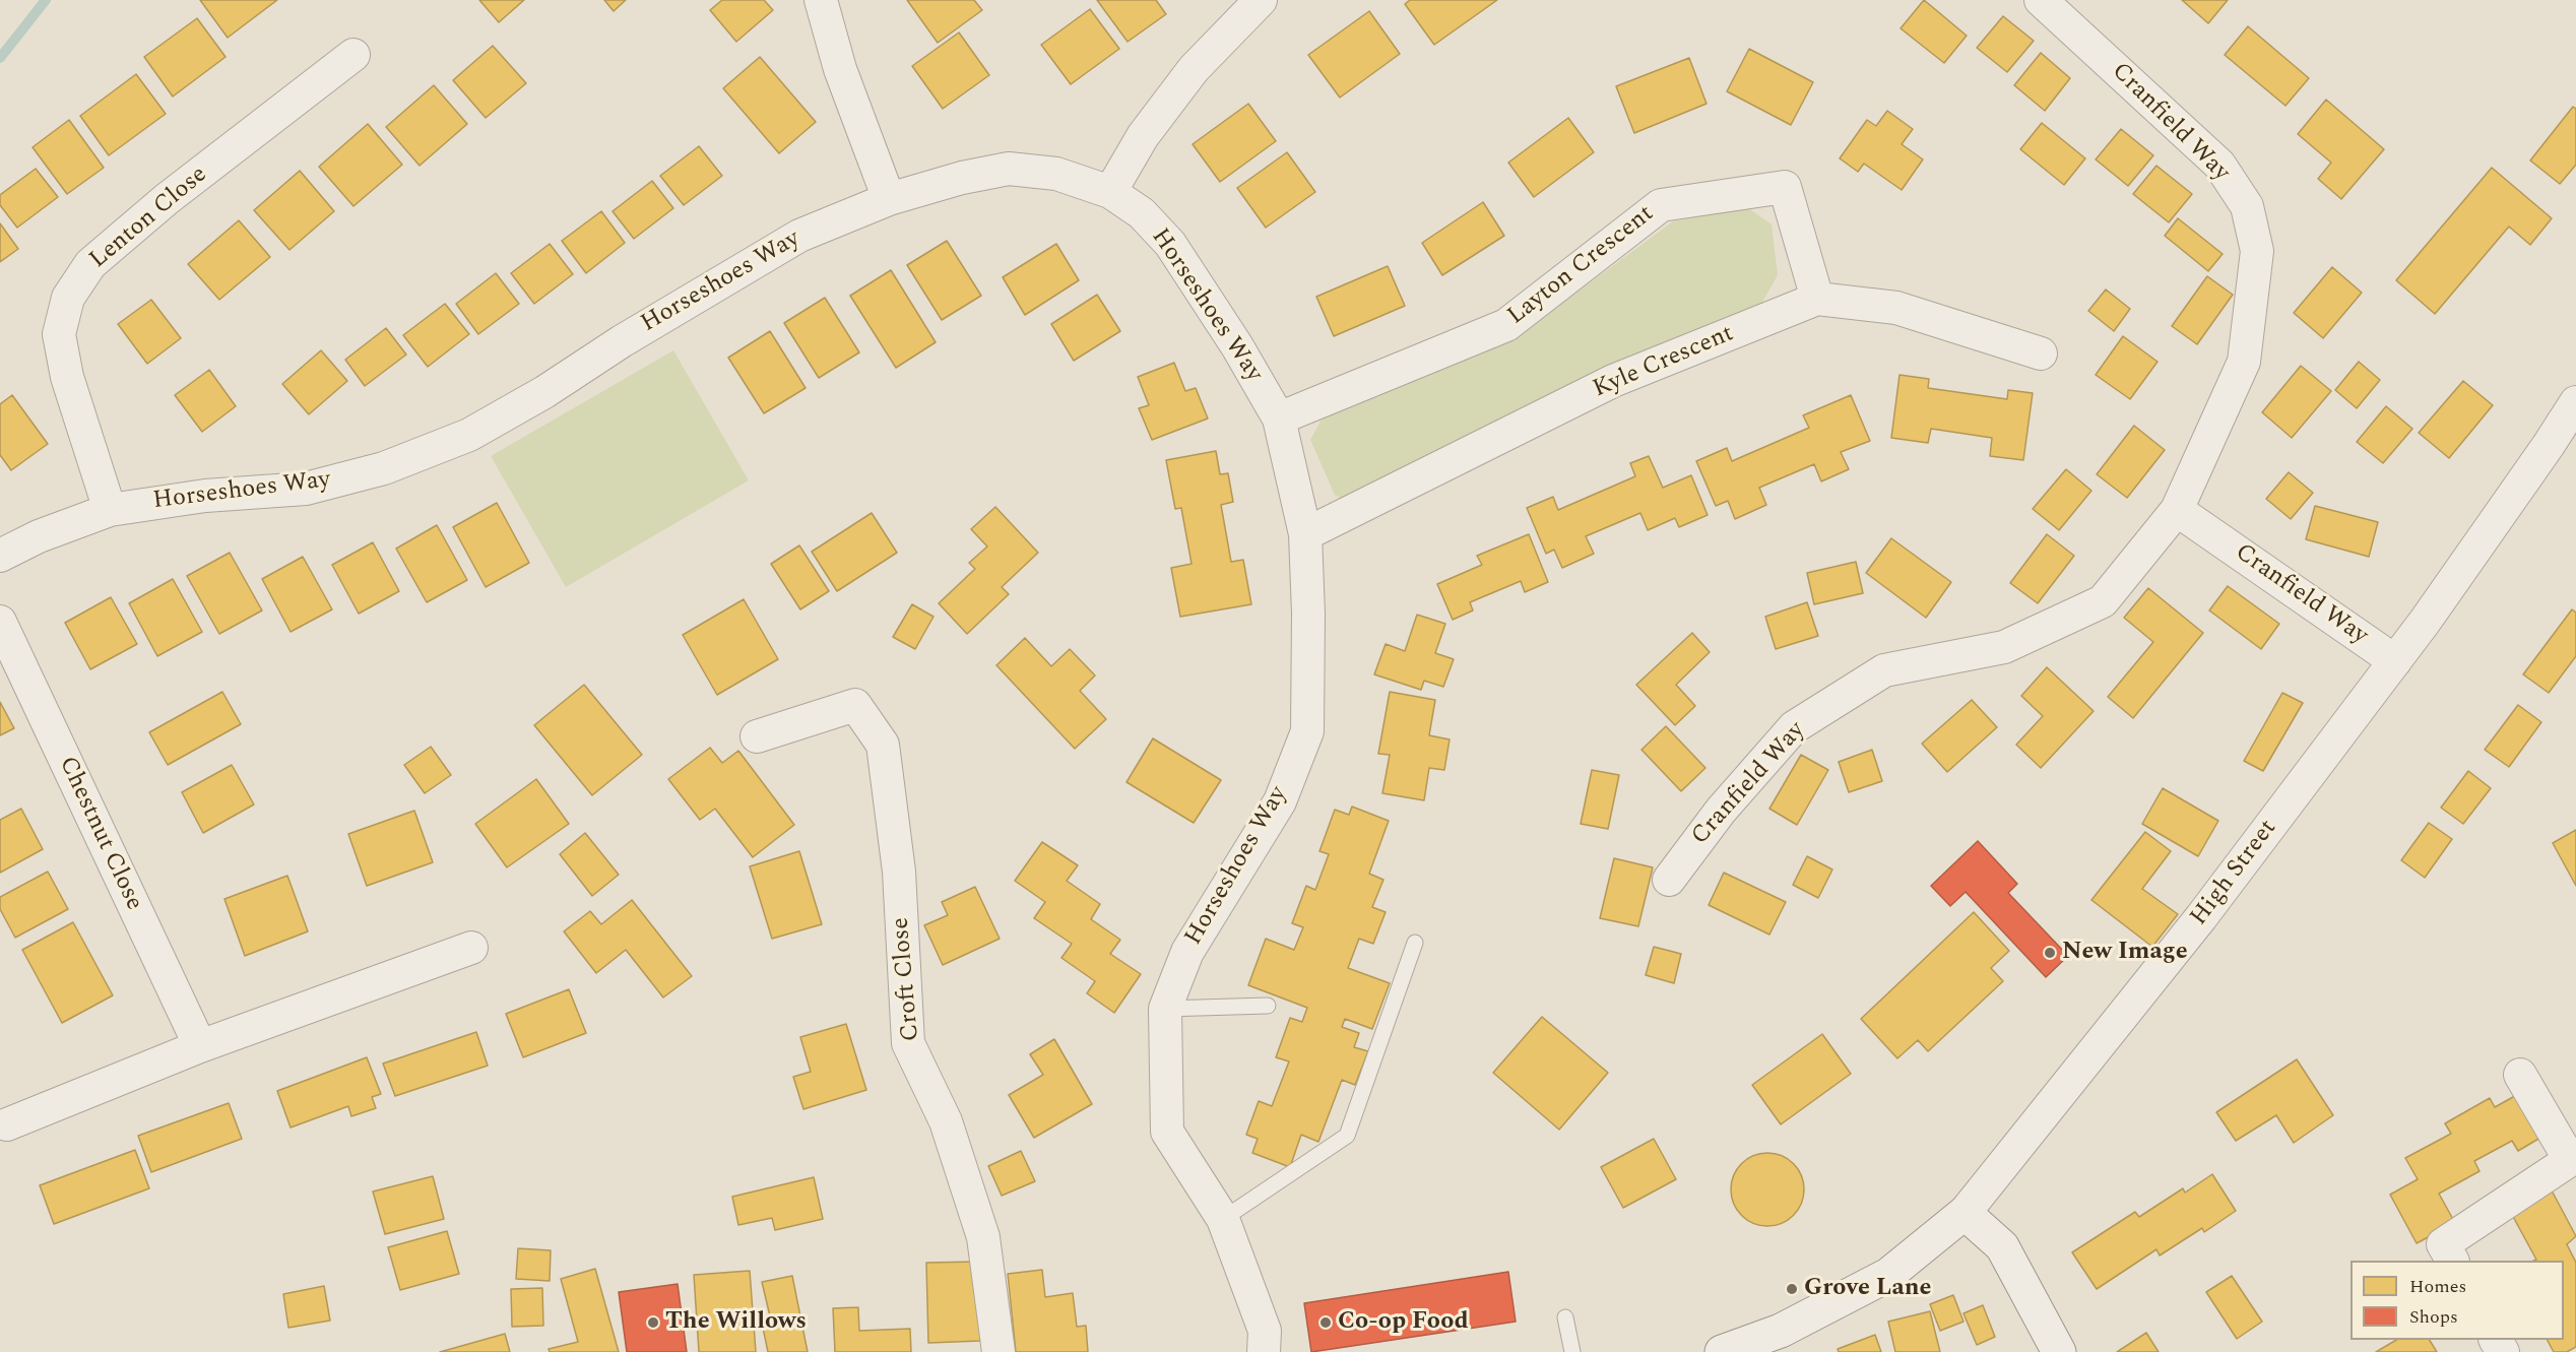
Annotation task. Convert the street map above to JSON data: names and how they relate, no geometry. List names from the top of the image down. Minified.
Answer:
{"streets":{"street":["Cranfield Way","Lenton Close","Layton Crescent","Horseshoes Way","Kyle Crescent","Chestnut Close","High Street","Croft Close"]},"crossings":[["Cranfield Way","High Street"],["Lenton Close","Horseshoes Way"],["Layton Crescent","Horseshoes Way"],["Layton Crescent","Kyle Crescent"],["Horseshoes Way","Kyle Crescent"]],"places":["New Image","Grove Lane","The Willows","Co-op Food"],"legend":["Homes","Shops"]}
